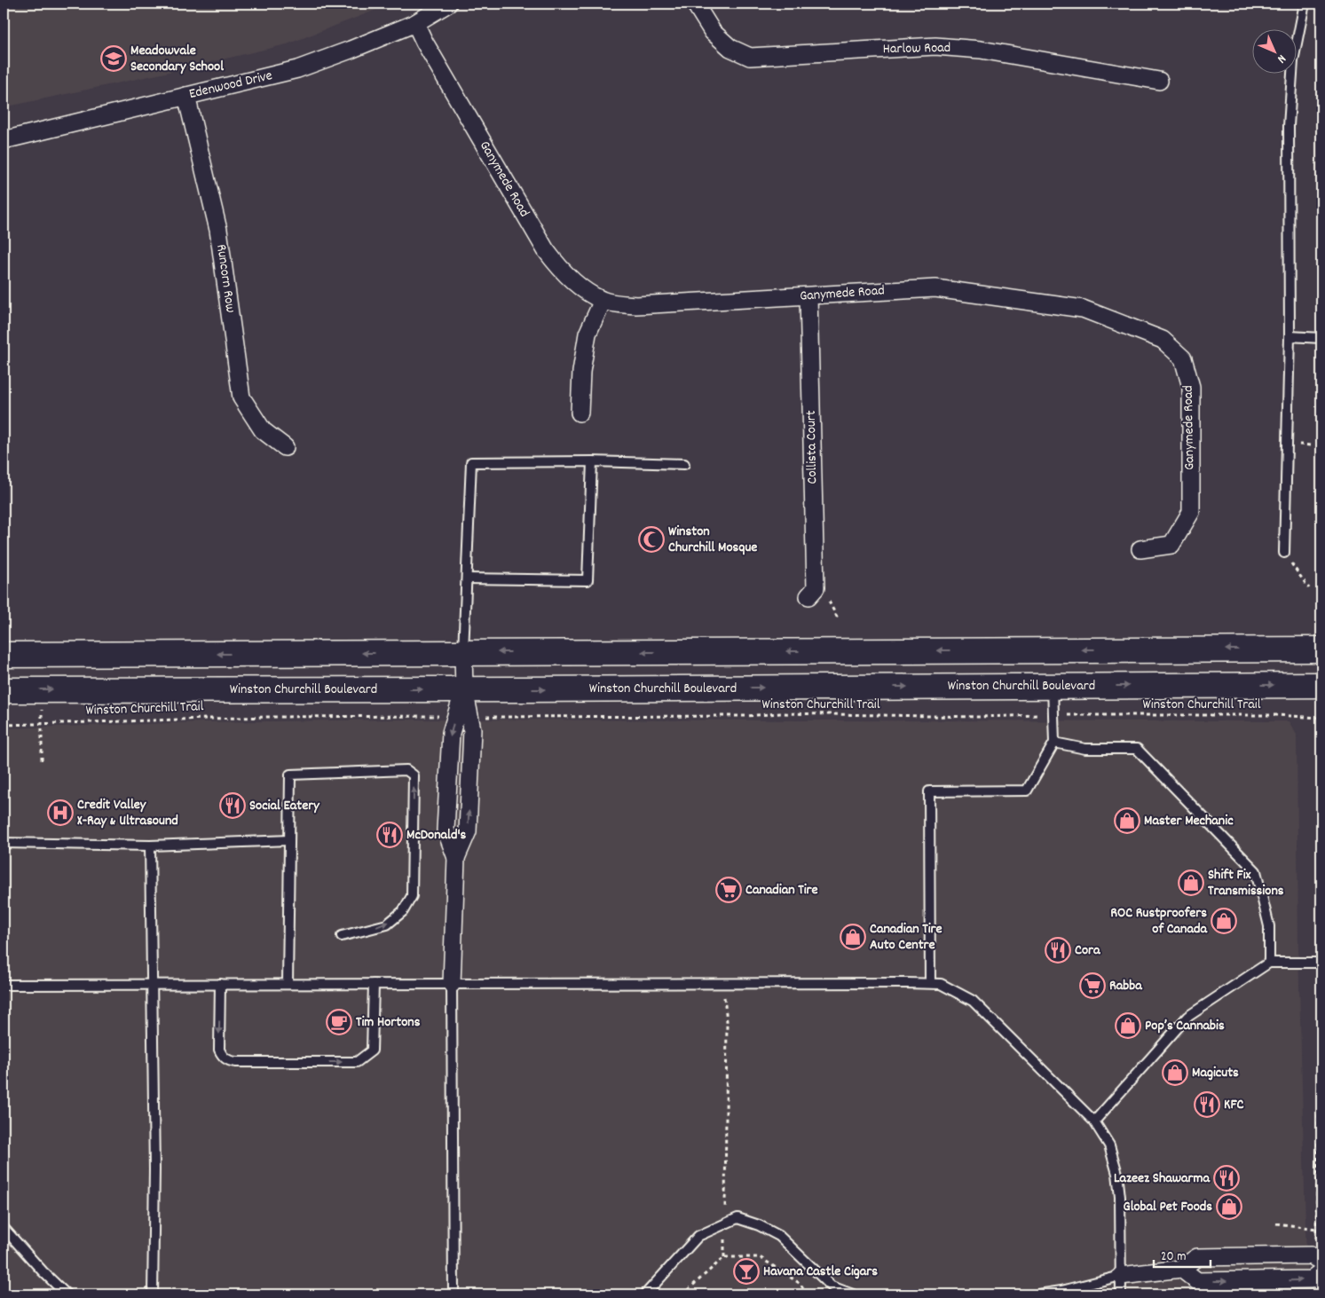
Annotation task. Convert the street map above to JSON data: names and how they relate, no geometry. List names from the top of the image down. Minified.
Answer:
{"streets":{"main road":["Winston Churchill Boulevard"],"street":["Harlow Road","Edenwood Drive","Ganymede Road","Runcorn Row","Collista Court"],"path":["Winston Churchill Trail"]},"crossings":[["Edenwood Drive","Ganymede Road"],["Edenwood Drive","Runcorn Row"],["Ganymede Road","Collista Court"]],"places":{"school or university":["Meadowvale Secondary School"],"mosque":["Winston Churchill Mosque"],"restaurant":["Social Eatery","McDonald's","Cora","KFC","Lazeez Shawarma"],"hospital":["Credit Valley X-Ray & Ultrasound"],"shop":["Master Mechanic","Shift Fix Transmissions","ROC Rustproofers of Canada","Canadian Tire Auto Centre","Pop’s Cannabis","Magicuts","Global Pet Foods"],"supermarket":["Canadian Tire","Rabba"],"cafe":["Tim Hortons"],"bar":["Havana Castle Cigars"]},"scale_bar":"20 m","north":"bottom right"}
